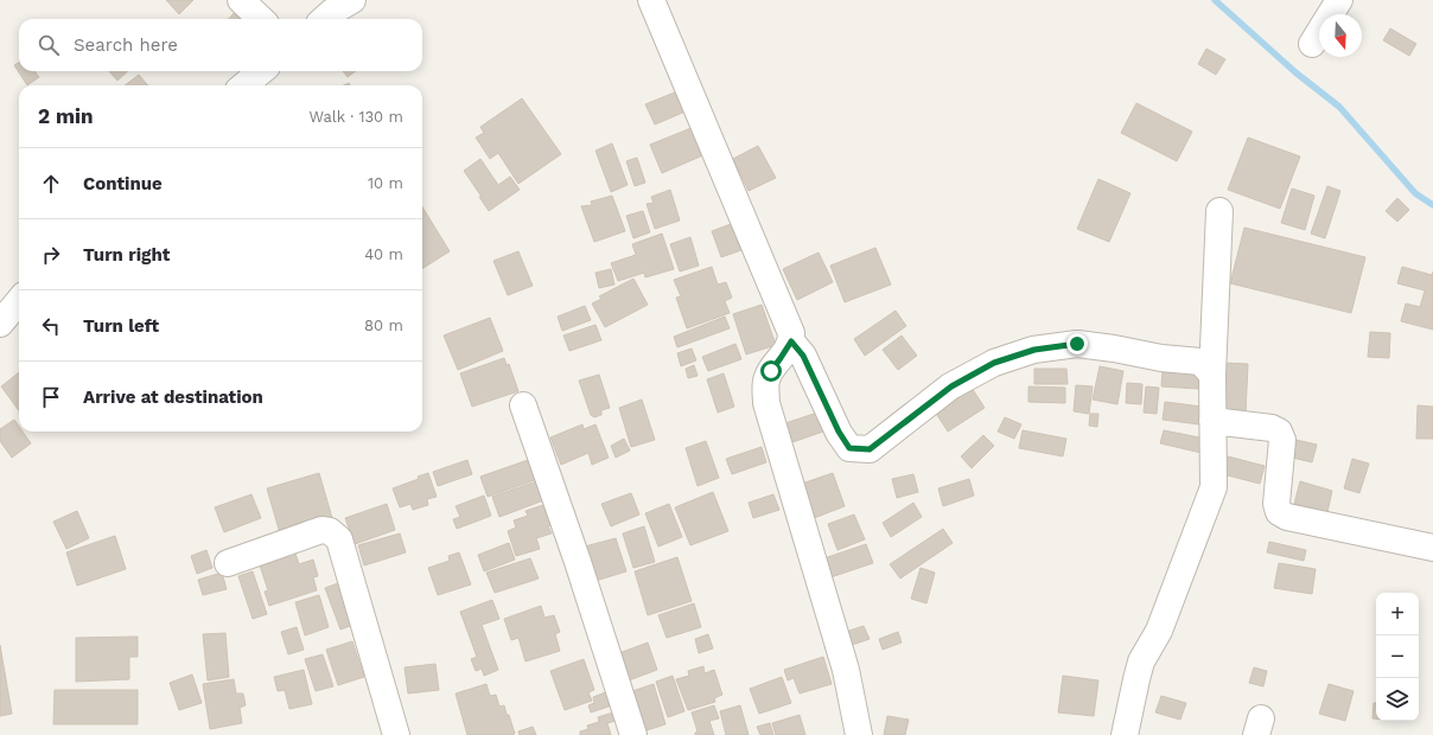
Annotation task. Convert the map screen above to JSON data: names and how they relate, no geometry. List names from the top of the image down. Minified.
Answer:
{"north":"bottom","page":{"search":"Search here","heading":["2 min","Walk · 130 m"],"list":[["Continue","10 m"],["Turn right","40 m"],["Turn left","80 m"],"Arrive at destination"],"map_buttons":["+","−"]}}
